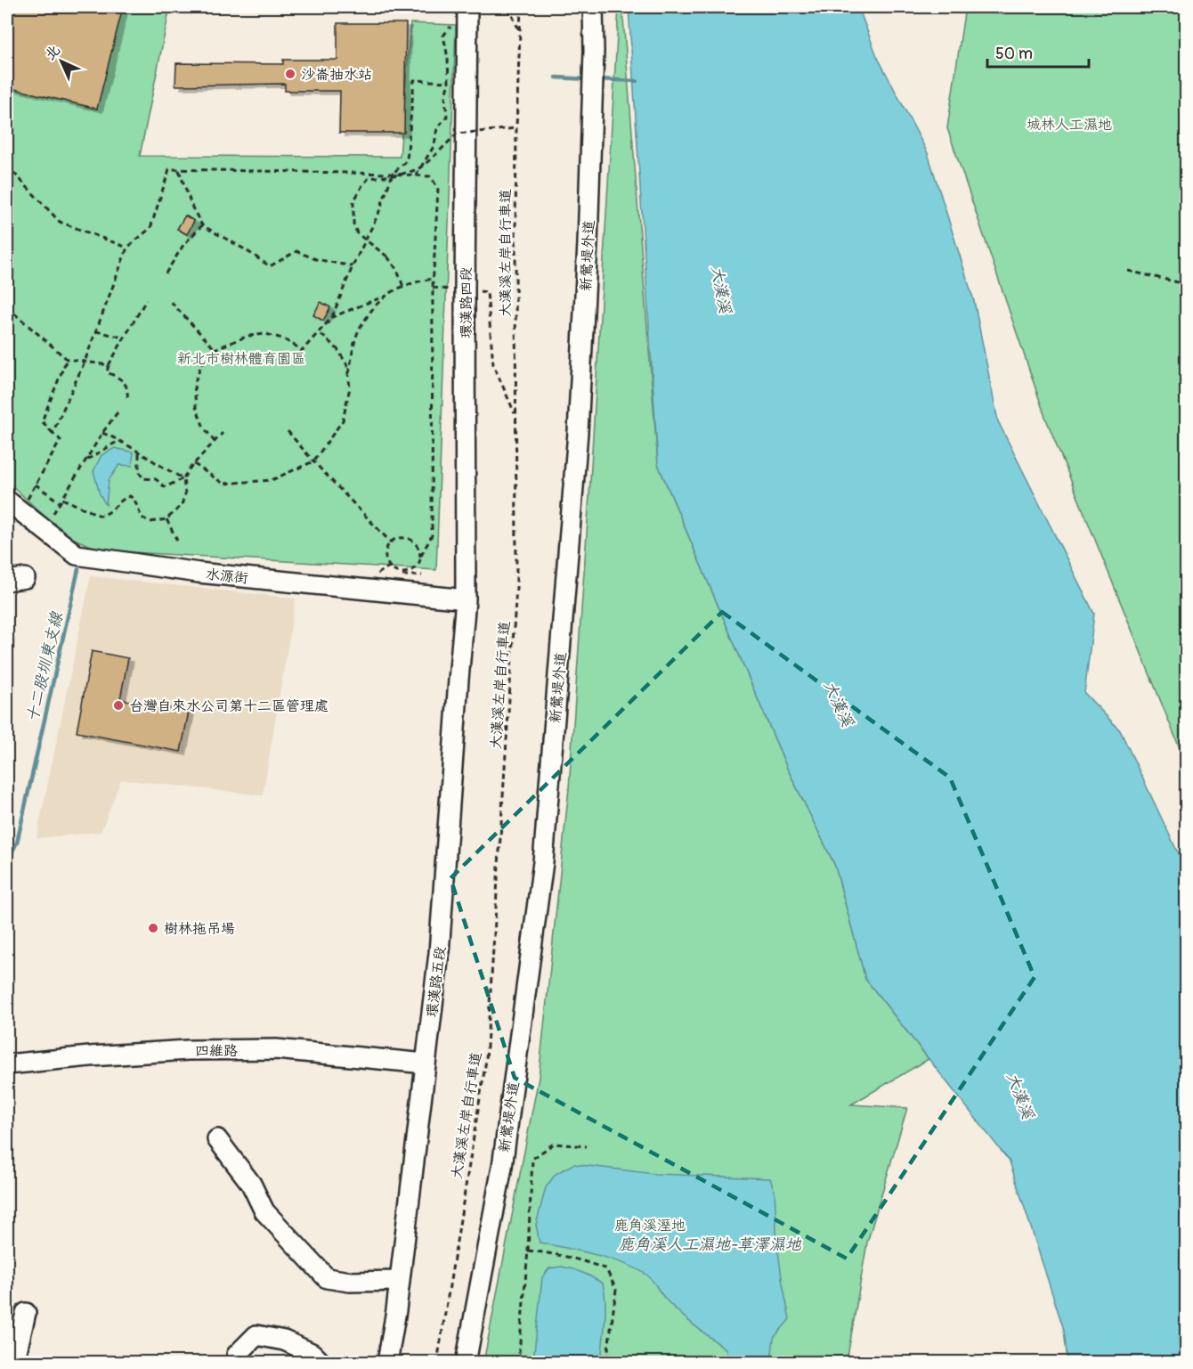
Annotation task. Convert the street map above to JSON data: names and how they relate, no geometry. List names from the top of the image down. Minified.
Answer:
{"streets":{"street":["新鶯堤外道","環漢路四段","水源街","環漢路五段","四維路"],"path":["大漢溪左岸自行車道"]},"crossings":[["環漢路四段","水源街"],["環漢路四段","環漢路五段"],["水源街","環漢路五段"],["環漢路五段","四維路"]],"water":["大漢溪","十二股圳東支線","鹿角溪人工濕地-草澤濕地"],"parks":["城林人工濕地","新北市樹林體育園區","鹿角溪溼地"],"places":["沙崙抽水站","台灣自來水公司第十二區管理處","樹林拖吊場"],"scale_bar":"50 m","north":"top left"}
